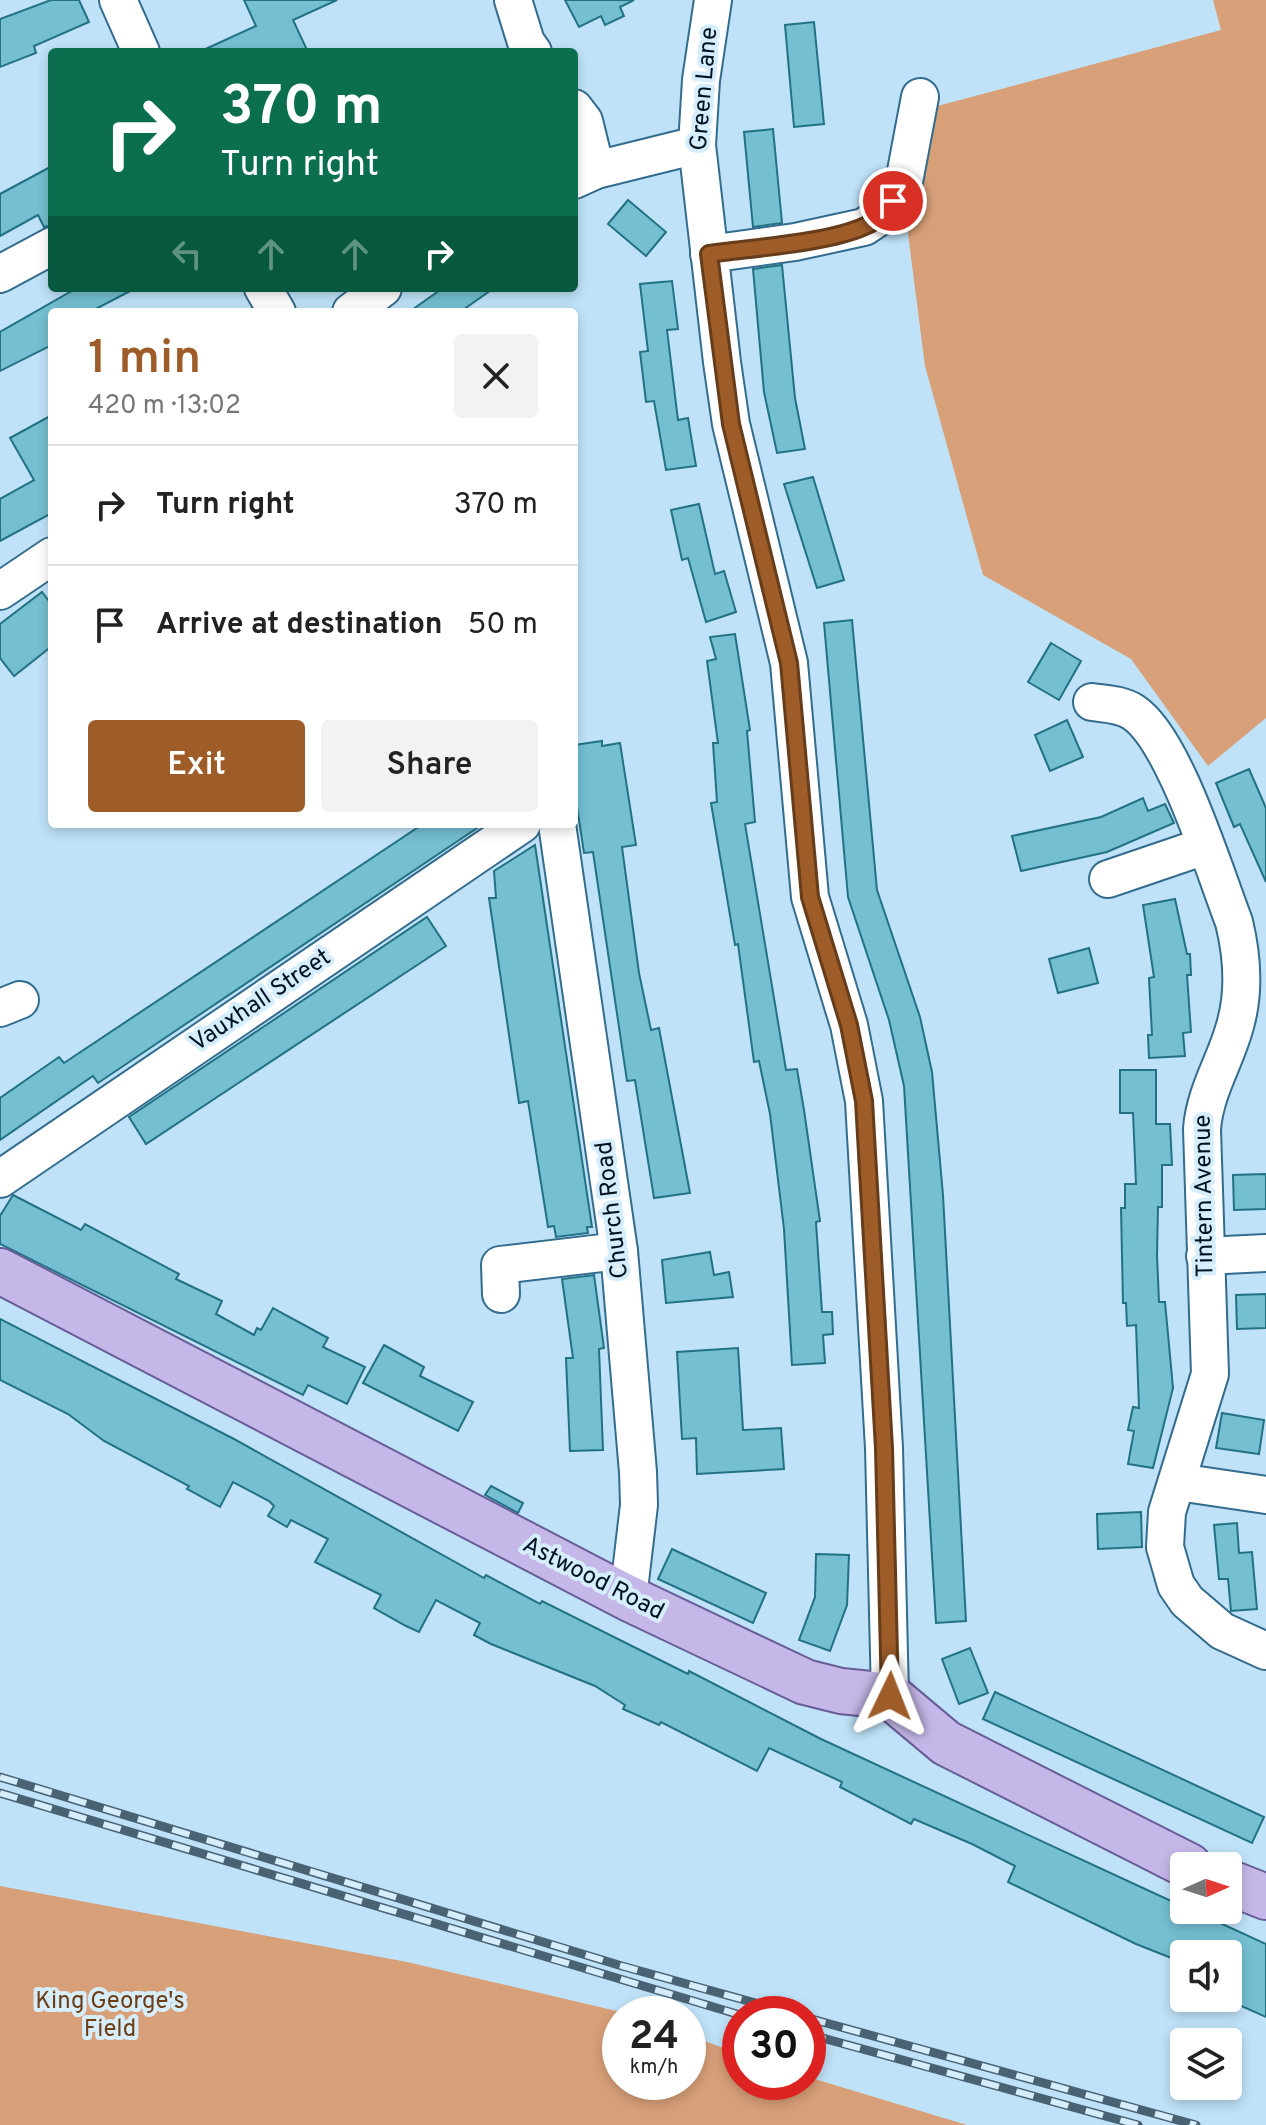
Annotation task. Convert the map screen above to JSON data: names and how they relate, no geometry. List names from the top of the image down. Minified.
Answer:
{"streets":{"main road":["Astwood Road"],"street":["Green Lane","Vauxhall Street","Tintern Avenue","Church Road"]},"crossings":[["Green Lane","Astwood Road"],["Church Road","Astwood Road"]],"parks":["King George's Field"],"north":"right","page":{"turn":["370 m","Turn right"],"heading":["1 min","420 m · 13:02"],"list":[{"name":"Turn right","value":"370 m"},{"name":"Arrive at destination","value":"50 m"}],"buttons":["Exit","Share"],"speed":"24 km/h","limit":"30"}}
